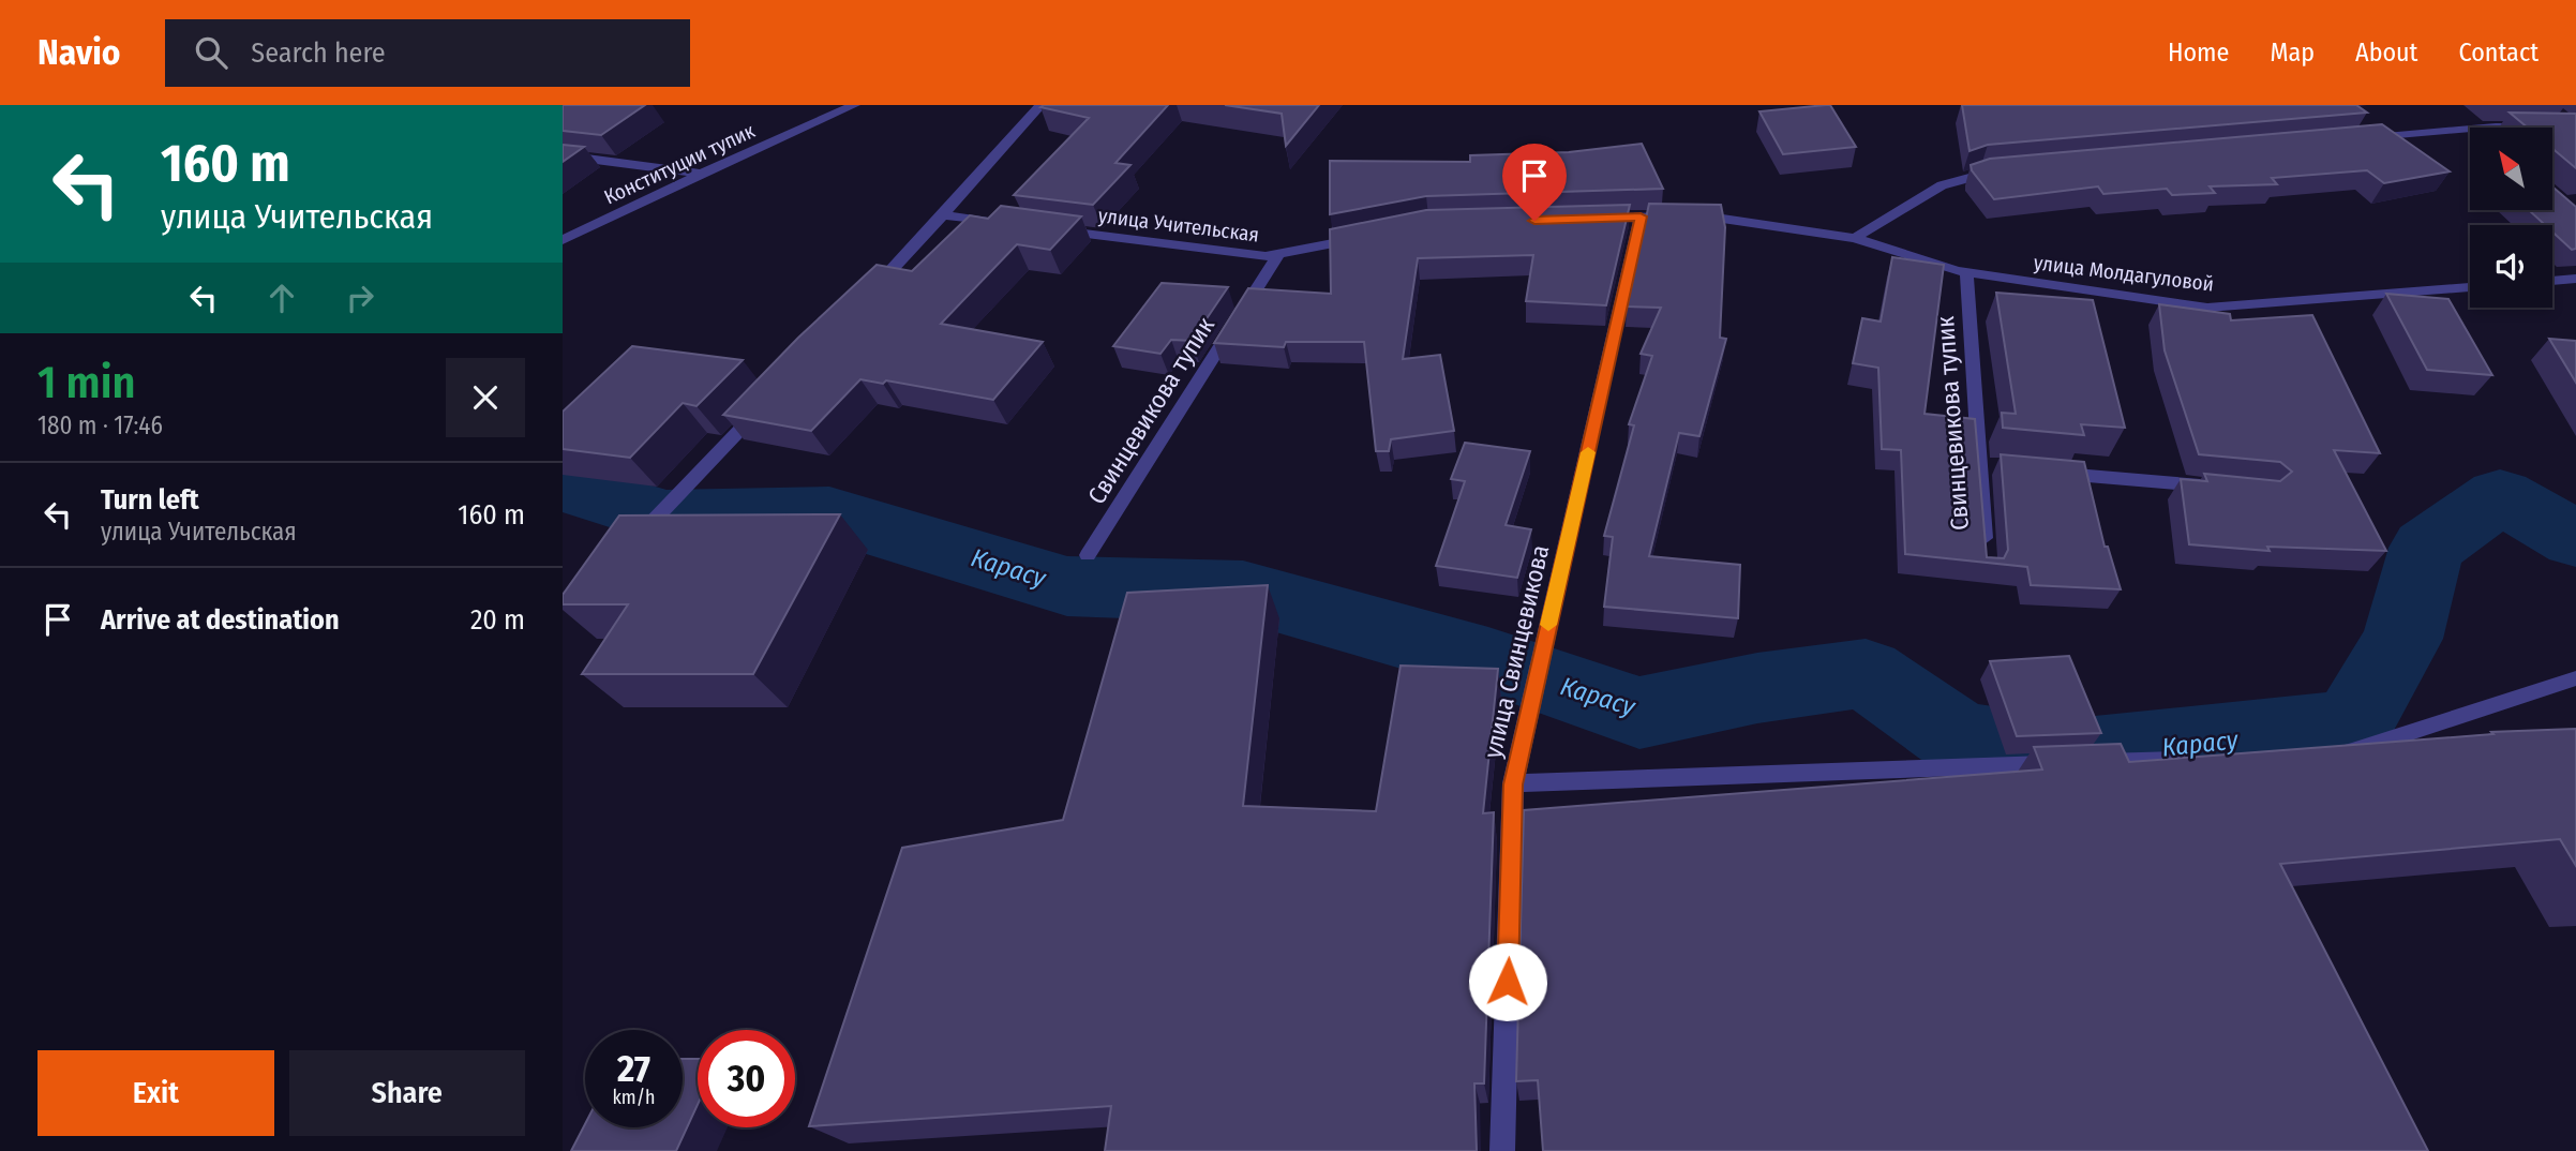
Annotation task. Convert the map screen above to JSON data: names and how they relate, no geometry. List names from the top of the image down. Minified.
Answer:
{"streets":{"street":["Конституции тупик","улица Учительская","улица Молдагуловой","Свинцевикова тупик","улица Свинцевикова"]},"crossings":[["улица Учительская","Свинцевикова тупик"],["улица Молдагуловой","Свинцевикова тупик"]],"water":["Карасу"],"north":"top left","page":{"header":"Navio","search":"Search here","nav":["Home","Map","About","Contact"],"turn":["160 m","улица Учительская"],"heading":["1 min","180 m · 17:46"],"list":[{"name":"Turn left","note":"улица Учительская","value":"160 m"},{"name":"Arrive at destination","value":"20 m"}],"speed":"27 km/h","limit":"30","buttons":["Exit","Share"]}}
